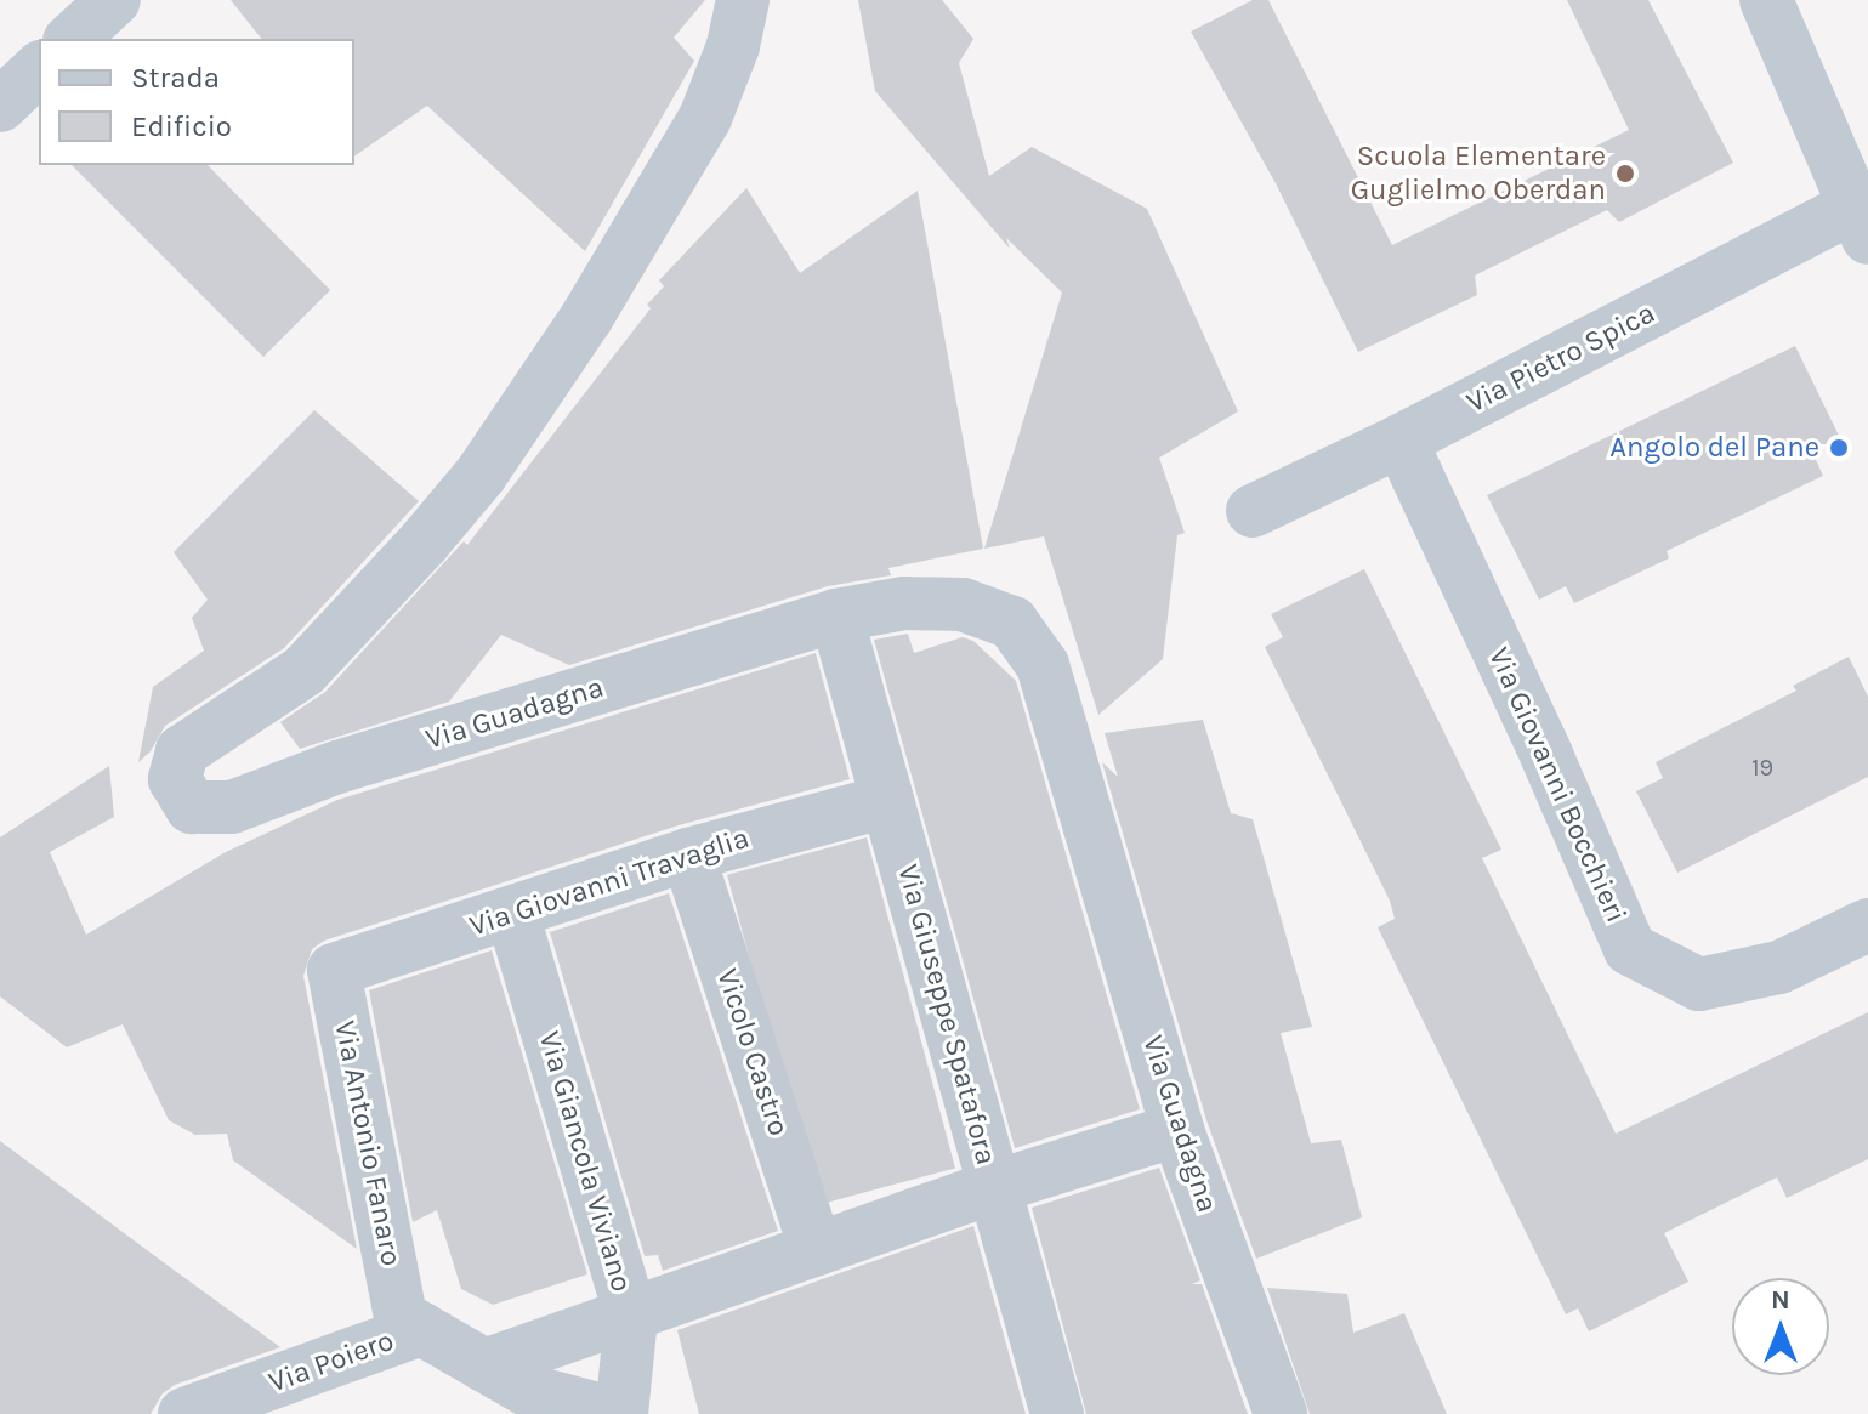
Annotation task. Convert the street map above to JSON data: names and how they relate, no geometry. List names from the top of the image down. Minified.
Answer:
{"streets":{"street":["Via Pietro Spica","Via Guadagna","Via Giovanni Bocchieri","Via Giovanni Travaglia","Via Giuseppe Spatafora","Vicolo Castro","Via Antonio Fanaro","Via Giancola Viviano","Via Poiero"]},"crossings":[["Via Pietro Spica","Via Giovanni Bocchieri"],["Via Guadagna","Via Giuseppe Spatafora"],["Via Giovanni Travaglia","Via Giuseppe Spatafora"],["Via Giovanni Travaglia","Vicolo Castro"],["Via Giovanni Travaglia","Via Antonio Fanaro"],["Via Giovanni Travaglia","Via Giancola Viviano"],["Via Antonio Fanaro","Via Poiero"]],"places":["Scuola Elementare Guglielmo Oberdan","Angolo del Pane"],"house_numbers":["19"],"legend":["Strada","Edificio"],"north":"top"}
